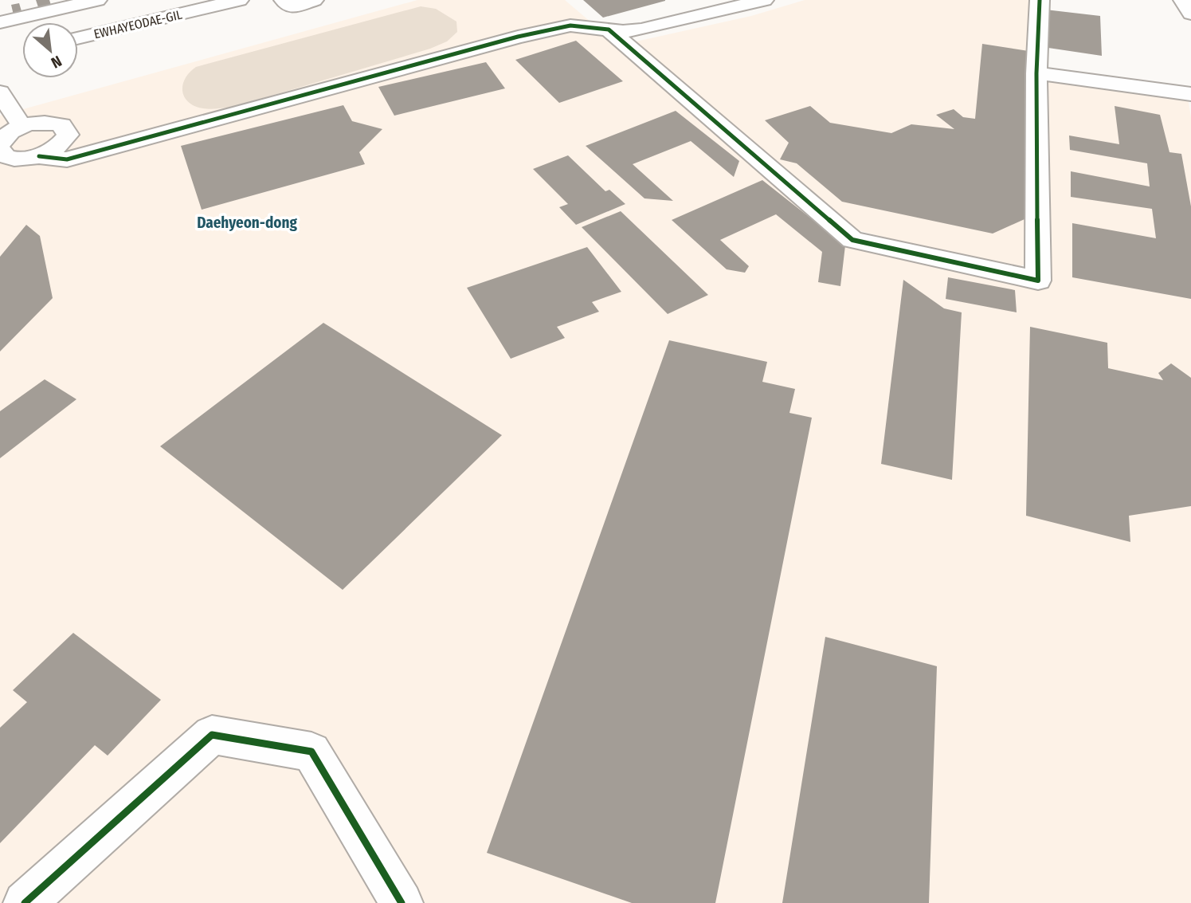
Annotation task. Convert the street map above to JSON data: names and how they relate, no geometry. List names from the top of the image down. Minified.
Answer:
{"streets":{"street":["EWHAYEODAE-GIL"]},"districts":["Daehyeon-dong"],"north":"bottom right"}
